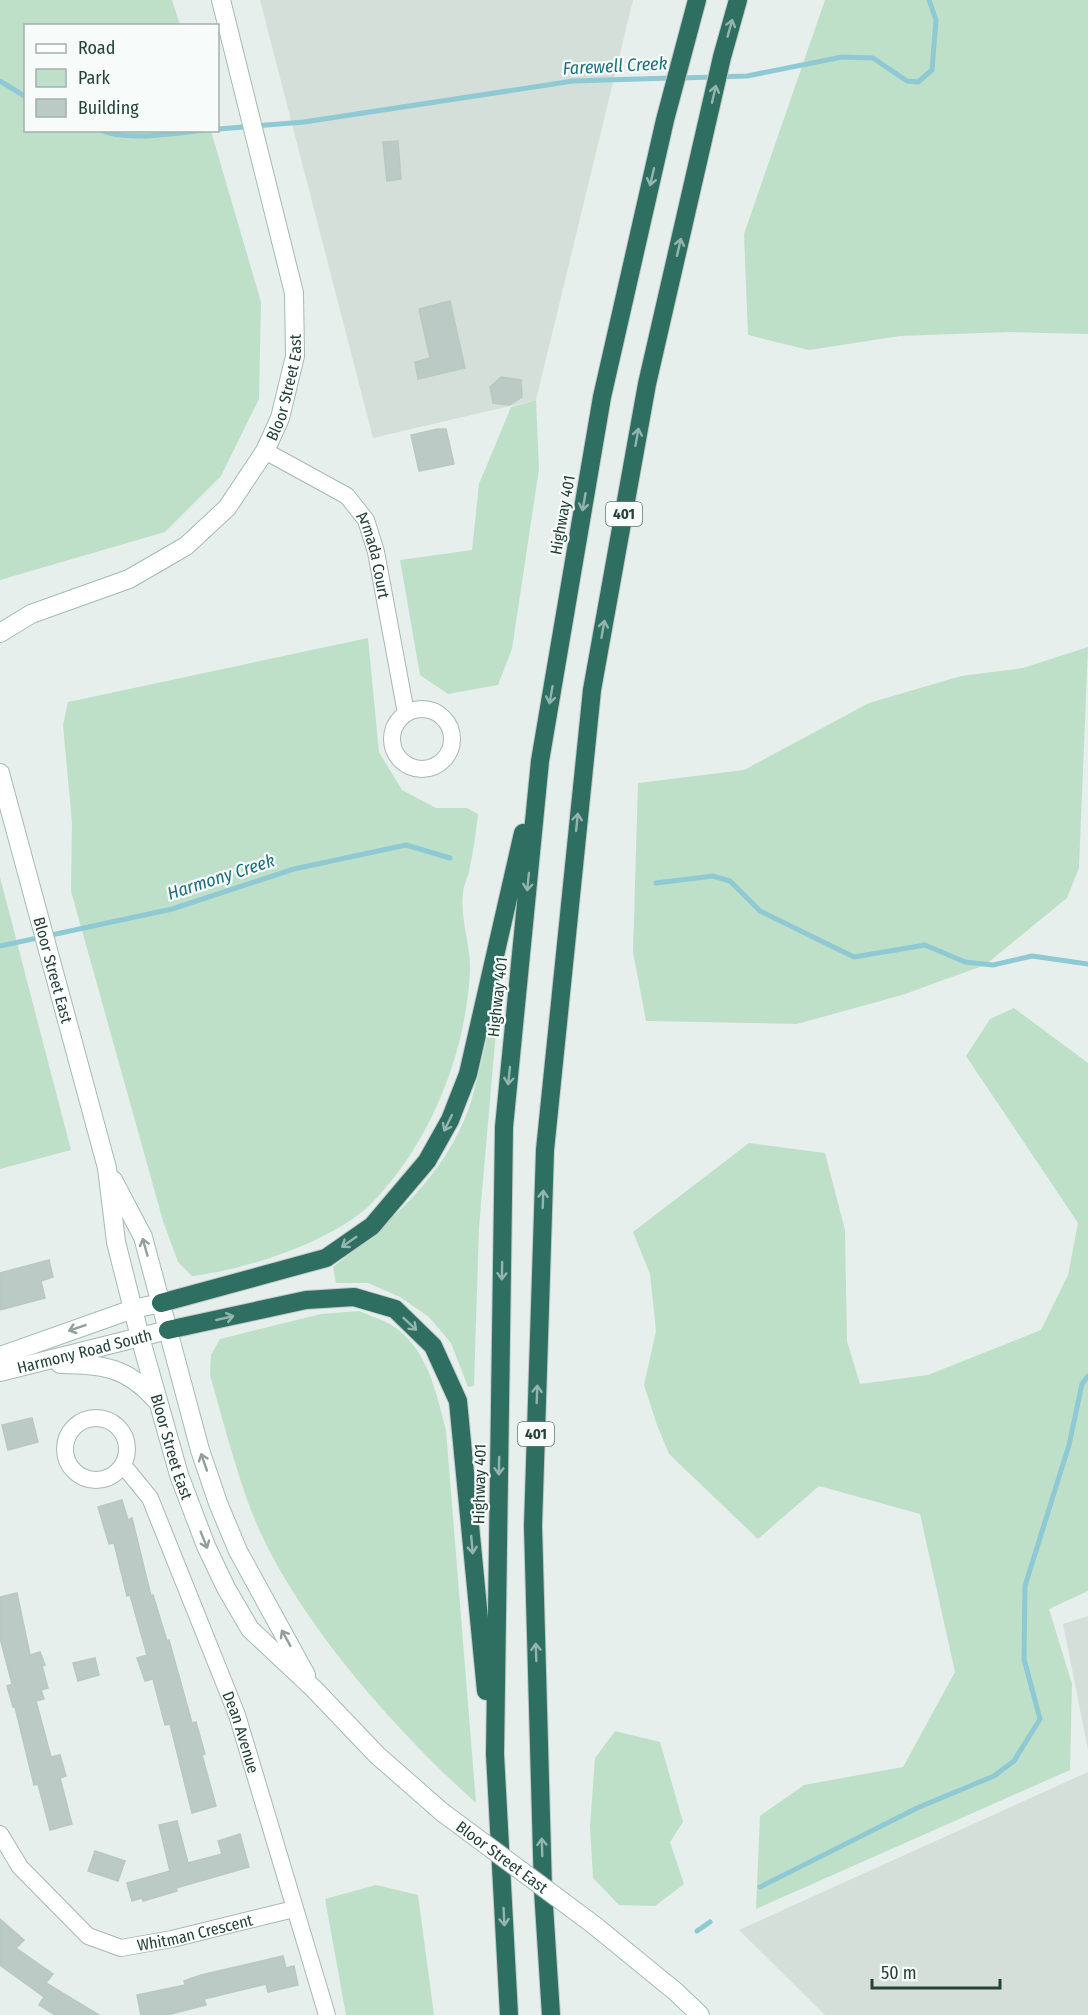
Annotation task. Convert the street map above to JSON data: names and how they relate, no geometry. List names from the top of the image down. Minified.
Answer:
{"streets":{"highway":["401","Highway 401"],"main road":["Bloor Street East","Harmony Road South"],"street":["Armada Court","Dean Avenue","Whitman Crescent"]},"crossings":[["Bloor Street East","Armada Court"],["Bloor Street East","Harmony Road South"],["Dean Avenue","Whitman Crescent"]],"water":["Farewell Creek","Harmony Creek"],"legend":["Road","Park","Building"],"scale_bar":"50 m"}
